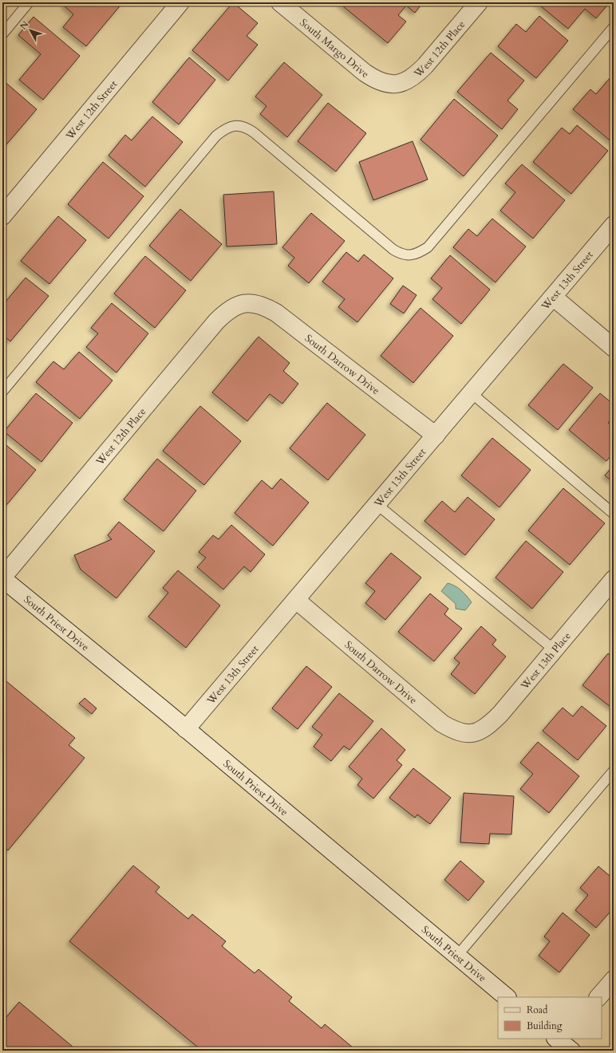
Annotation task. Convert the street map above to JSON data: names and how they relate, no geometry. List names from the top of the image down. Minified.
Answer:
{"streets":{"street":["South Margo Drive","West 12th Place","West 12th Street","West 13th Street","South Darrow Drive","South Priest Drive","West 13th Place"]},"crossings":[["South Margo Drive","West 12th Place"],["West 12th Place","South Darrow Drive"],["West 12th Place","South Priest Drive"],["West 13th Street","South Darrow Drive"],["West 13th Street","South Priest Drive"],["South Darrow Drive","West 13th Place"]],"legend":["Road","Building"],"north":"top left"}
